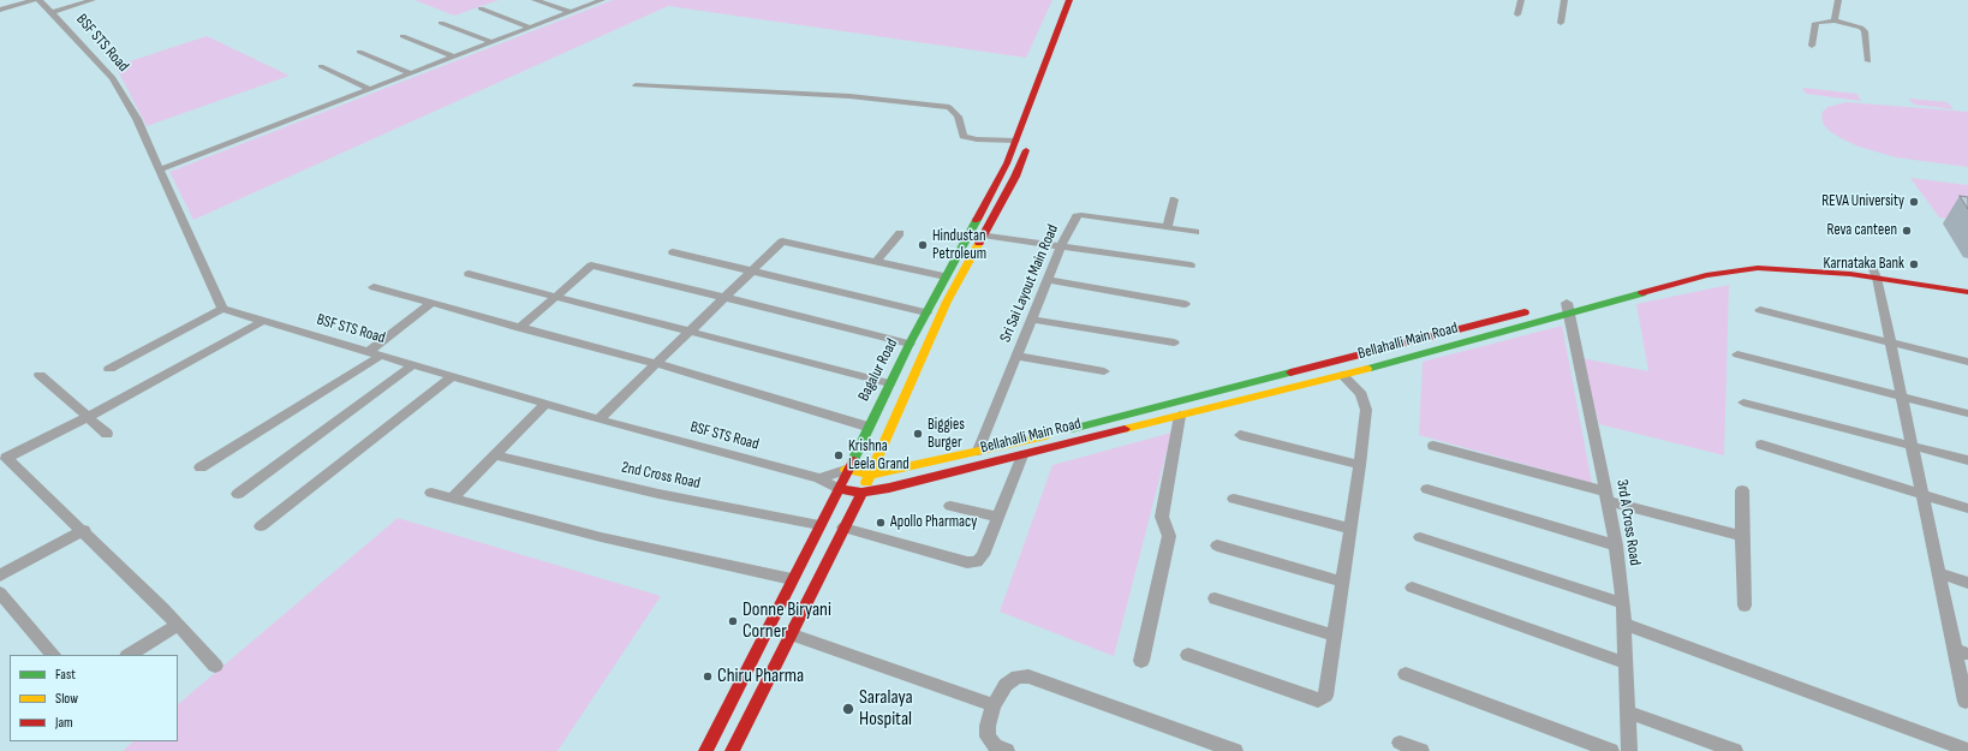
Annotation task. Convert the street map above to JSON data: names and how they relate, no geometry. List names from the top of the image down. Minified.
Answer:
{"streets":{"main road":["Bellahalli Main Road","Bagalur Road"],"street":["BSF STS Road","Sri Sai Layout Main Road","2nd Cross Road","3rd A Cross Road"]},"crossings":[["BSF STS Road","Bellahalli Main Road"],["BSF STS Road","Bagalur Road"],["Sri Sai Layout Main Road","Bellahalli Main Road"],["Bellahalli Main Road","Bagalur Road"],["Bellahalli Main Road","3rd A Cross Road"],["Bagalur Road","2nd Cross Road"]],"places":["REVA University","Reva canteen","Hindustan Petroleum","Karnataka Bank","Biggies Burger","Krishna Leela Grand","Apollo Pharmacy","Donne Biryani Corner","Chiru Pharma","Saralaya Hospital"],"legend":["Fast","Slow","Jam"]}
